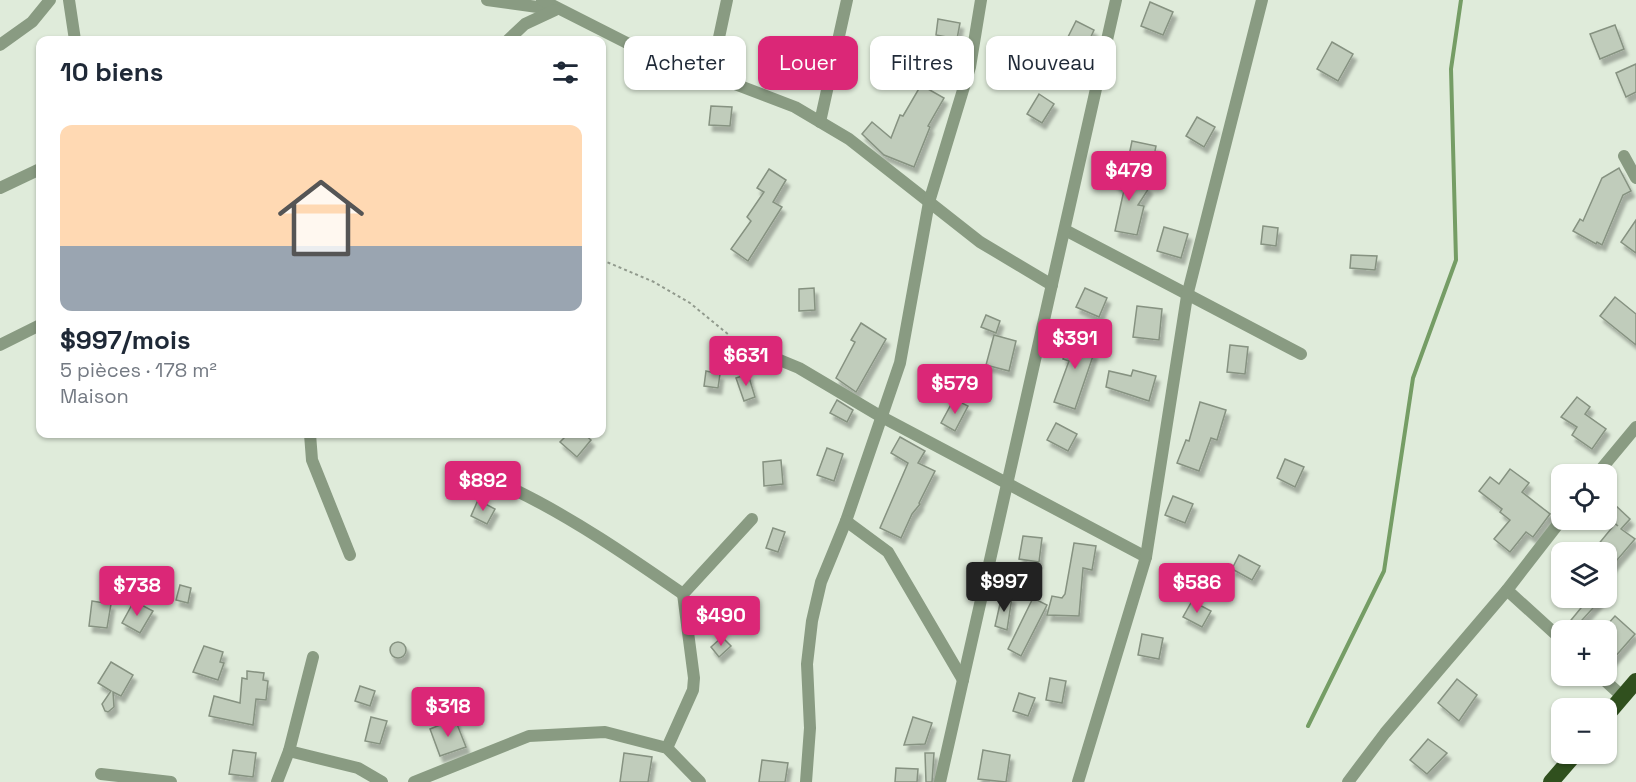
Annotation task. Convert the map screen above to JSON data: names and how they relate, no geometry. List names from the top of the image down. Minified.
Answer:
{"page":{"chip":["Acheter","Louer","Filtres","Nouveau"],"heading":"10 biens","list":[{"name":"$997/mois","note":"5 pièces · 178 m² · Maison"}],"price":["$479","$391","$631","$579","$892","$997","$586","$738","$490","$318"],"map_buttons":["+","−"]}}
